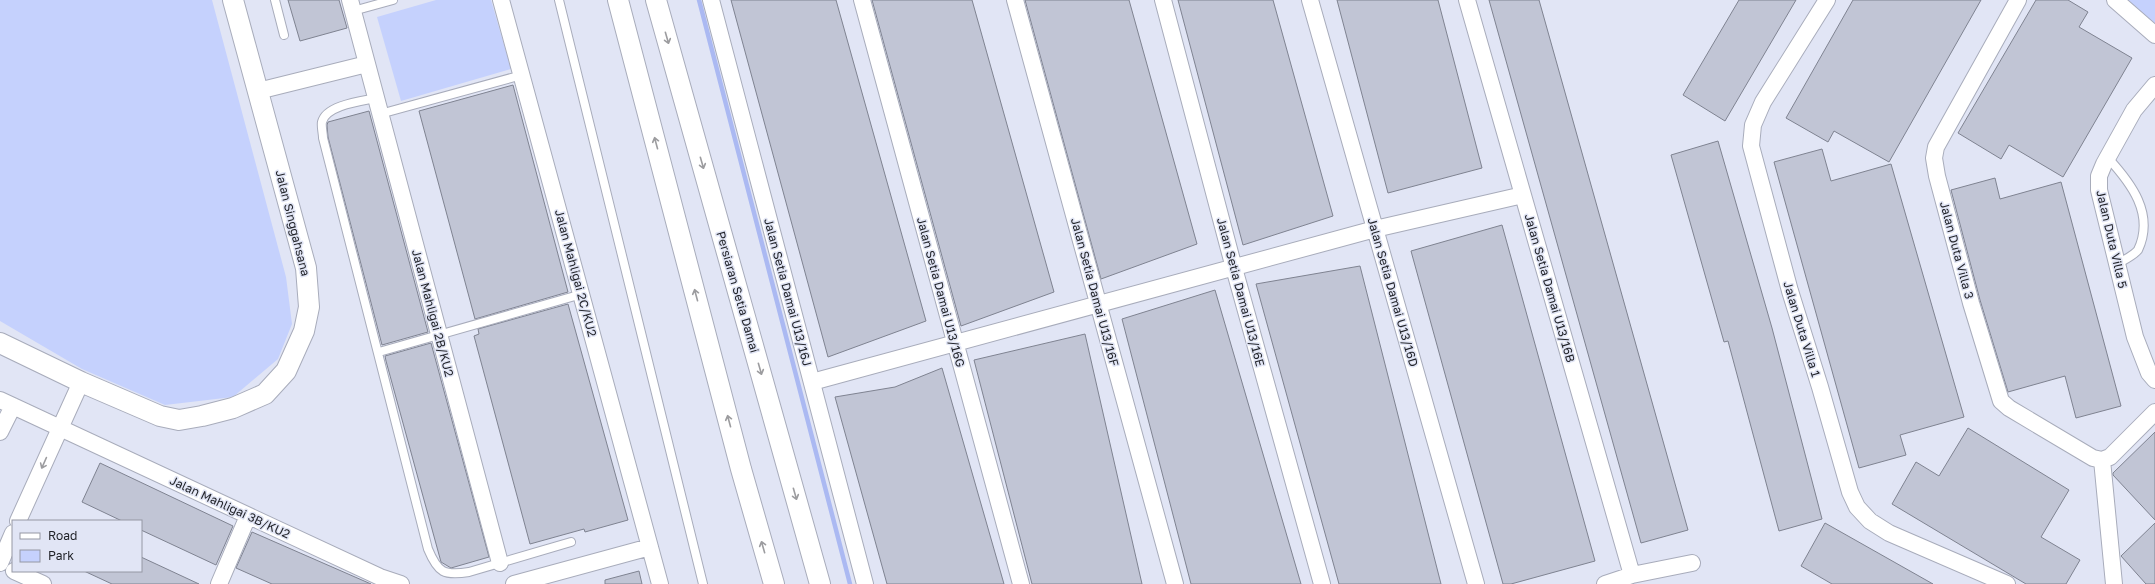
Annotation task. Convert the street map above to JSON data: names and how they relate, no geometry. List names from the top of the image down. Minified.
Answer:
{"streets":{"street":["Jalan Singgahsana","Jalan Duta Villa 5","Jalan Duta Villa 3","Jalan Mahligai 2C/KU2","Jalan Setia Damai U13/16B","Persiaran Setia Damai","Jalan Setia Damai U13/16J","Jalan Setia Damai U13/16G","Jalan Setia Damai U13/16F","Jalan Setia Damai U13/16E","Jalan Setia Damai U13/16D","Jalan Mahligai 2B/KU2","Jalan Duta Villa 1","Jalan Mahligai 3B/KU2"]},"legend":["Road","Park"]}
